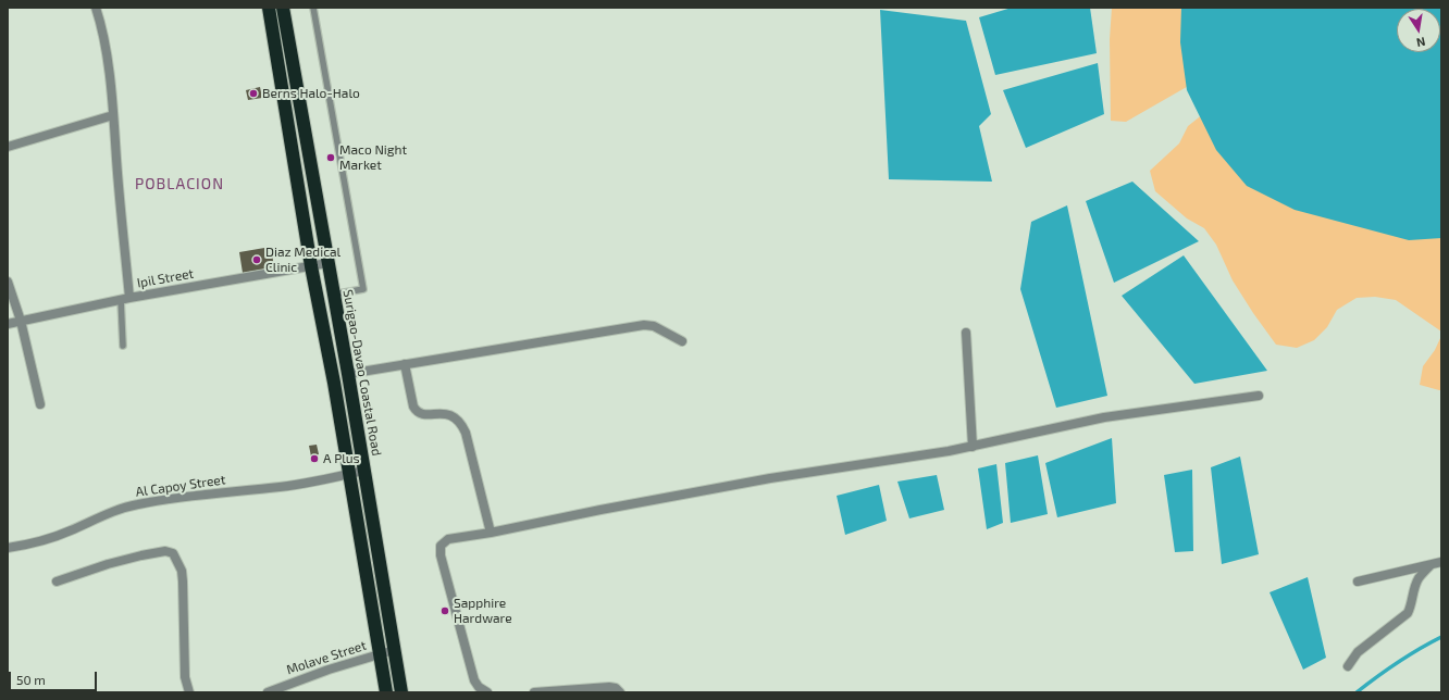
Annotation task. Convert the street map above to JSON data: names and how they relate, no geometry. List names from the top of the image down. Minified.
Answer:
{"streets":{"highway":["Surigao-Davao Coastal Road"],"street":["Ipil Street","Al Capoy Street","Molave Street"]},"crossings":[["Ipil Street","Surigao-Davao Coastal Road"],["Surigao-Davao Coastal Road","Al Capoy Street"],["Surigao-Davao Coastal Road","Molave Street"]],"districts":["POBLACION"],"places":["Berns Halo-Halo","Maco Night Market","Diaz Medical Clinic","A Plus","Sapphire Hardware"],"scale_bar":"50 m","north":"bottom"}
